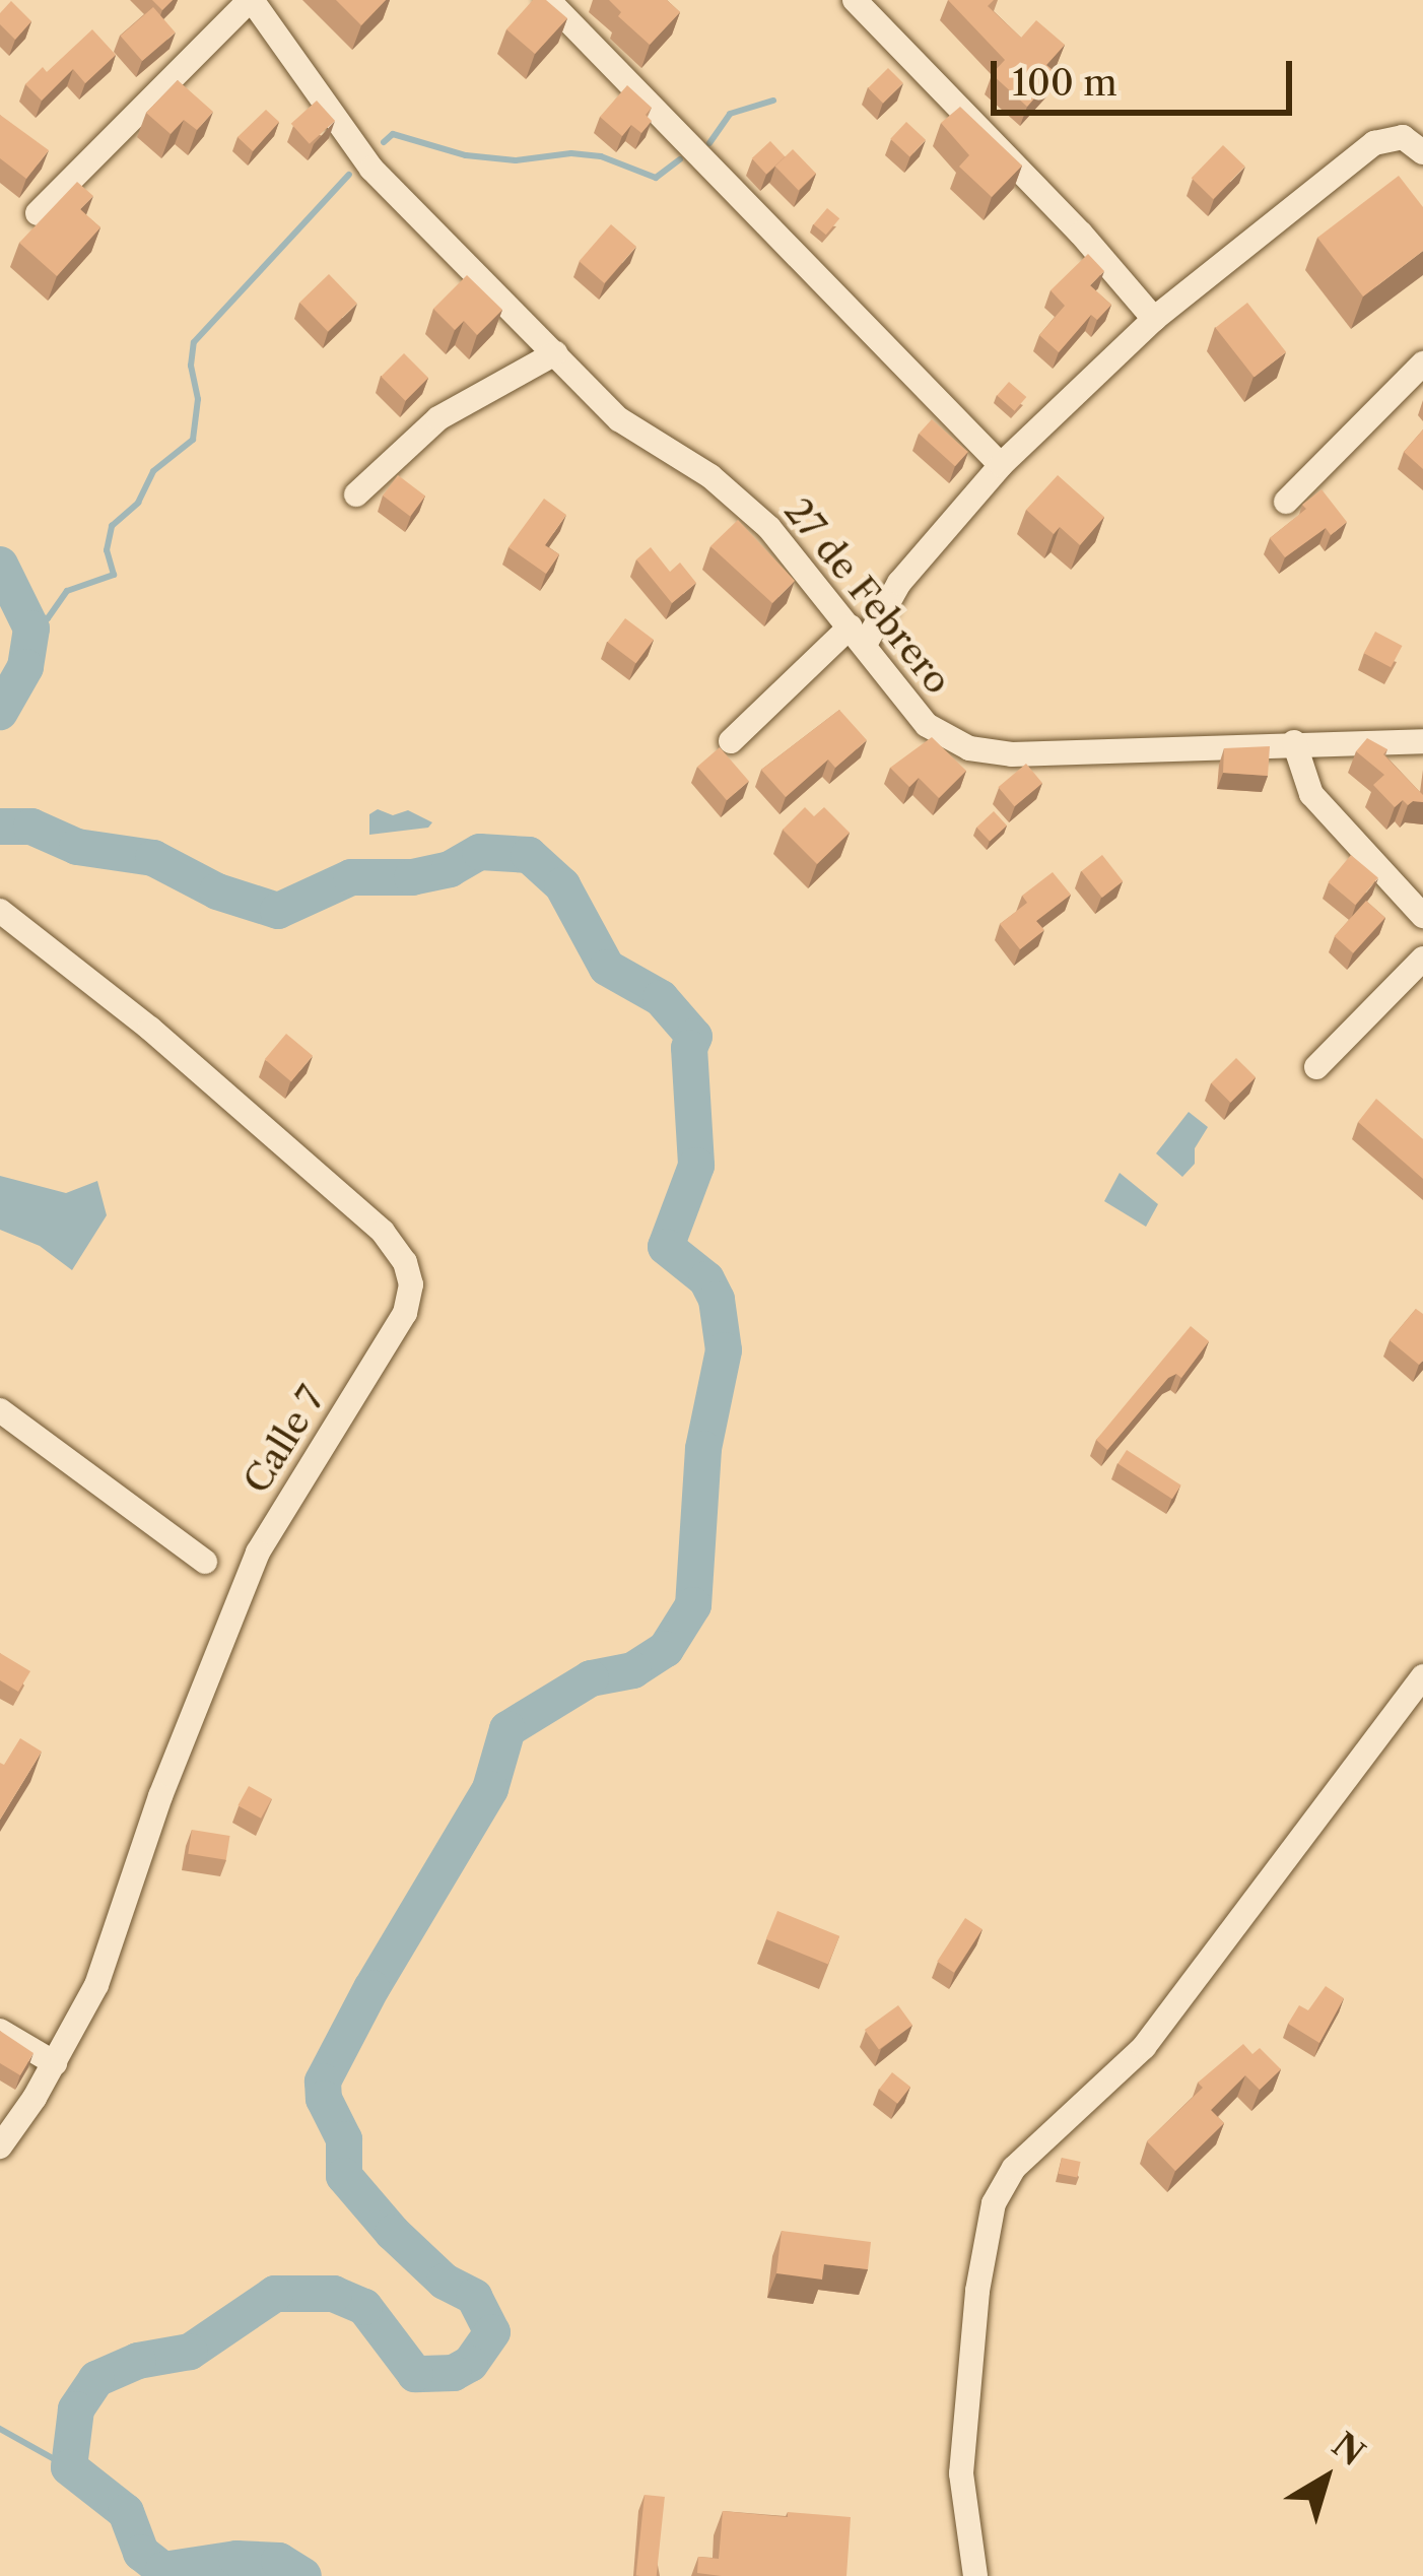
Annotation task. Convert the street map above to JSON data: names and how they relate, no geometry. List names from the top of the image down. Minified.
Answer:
{"streets":{"street":["27 de Febrero","Calle 7"]},"scale_bar":"100 m","north":"top right"}
